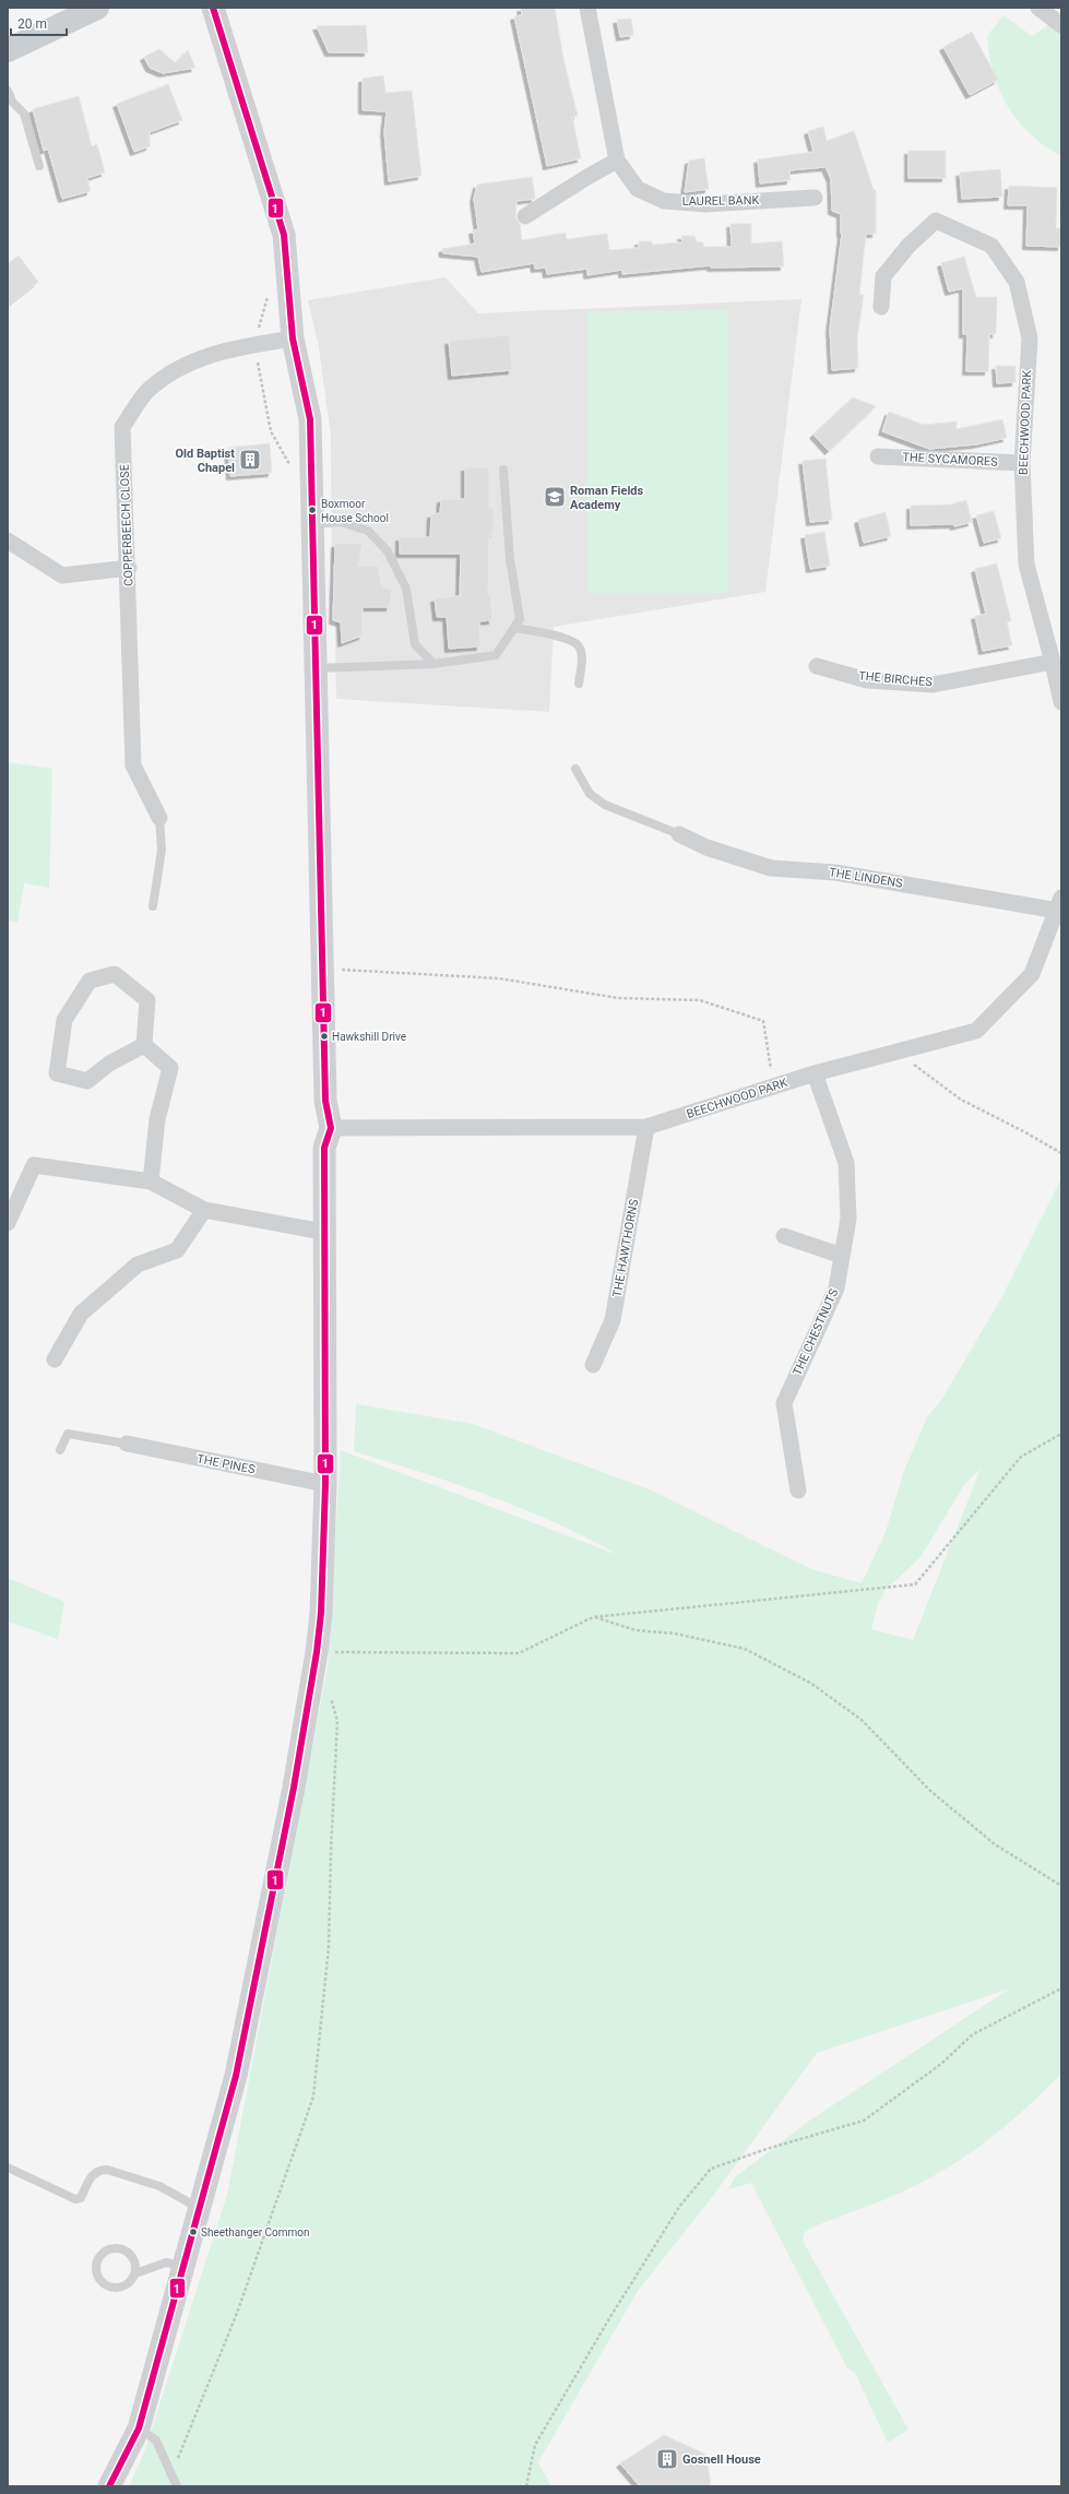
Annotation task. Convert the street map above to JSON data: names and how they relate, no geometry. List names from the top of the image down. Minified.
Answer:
{"streets":{"street":["LAUREL BANK","BEECHWOOD PARK","THE SYCAMORES","COPPERBEECH CLOSE","THE BIRCHES","THE LINDENS","THE HAWTHORNS","THE CHESTNUTS","THE PINES"]},"crossings":[["BEECHWOOD PARK","THE SYCAMORES"],["BEECHWOOD PARK","THE BIRCHES"],["BEECHWOOD PARK","THE LINDENS"],["BEECHWOOD PARK","THE HAWTHORNS"],["BEECHWOOD PARK","THE CHESTNUTS"]],"places":{"building":["Old Baptist Chapel","Gosnell House"],"school or university":["Roman Fields Academy"],"other":["Boxmoor House School","Hawkshill Drive","Sheethanger Common"]},"lines":["transit line 1"],"scale_bar":"20 m"}
